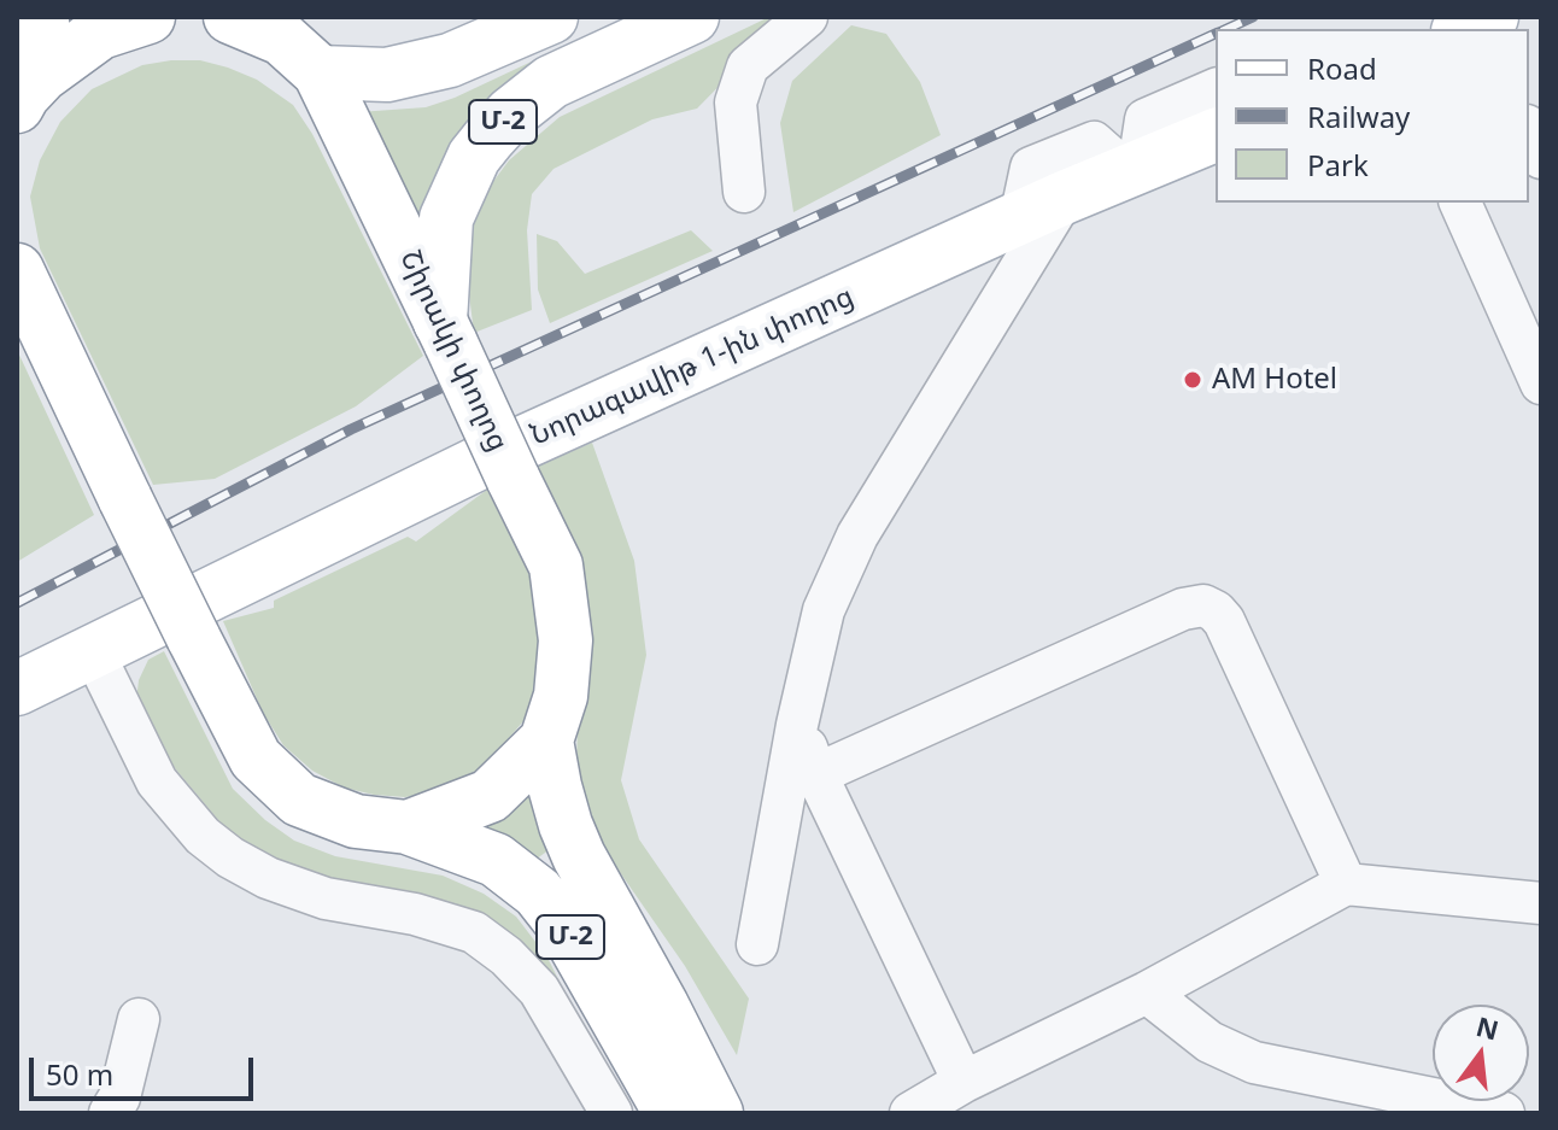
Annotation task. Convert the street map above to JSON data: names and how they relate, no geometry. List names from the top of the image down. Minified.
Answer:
{"streets":{"main road":["Մ-2","Շիրակի փողոց","Նորագավիթ 1-ին փողոց"]},"crossings":[["Մ-2","Շիրակի փողոց"]],"places":["AM Hotel"],"legend":["Road","Railway","Park"],"scale_bar":"50 m","north":"top"}
